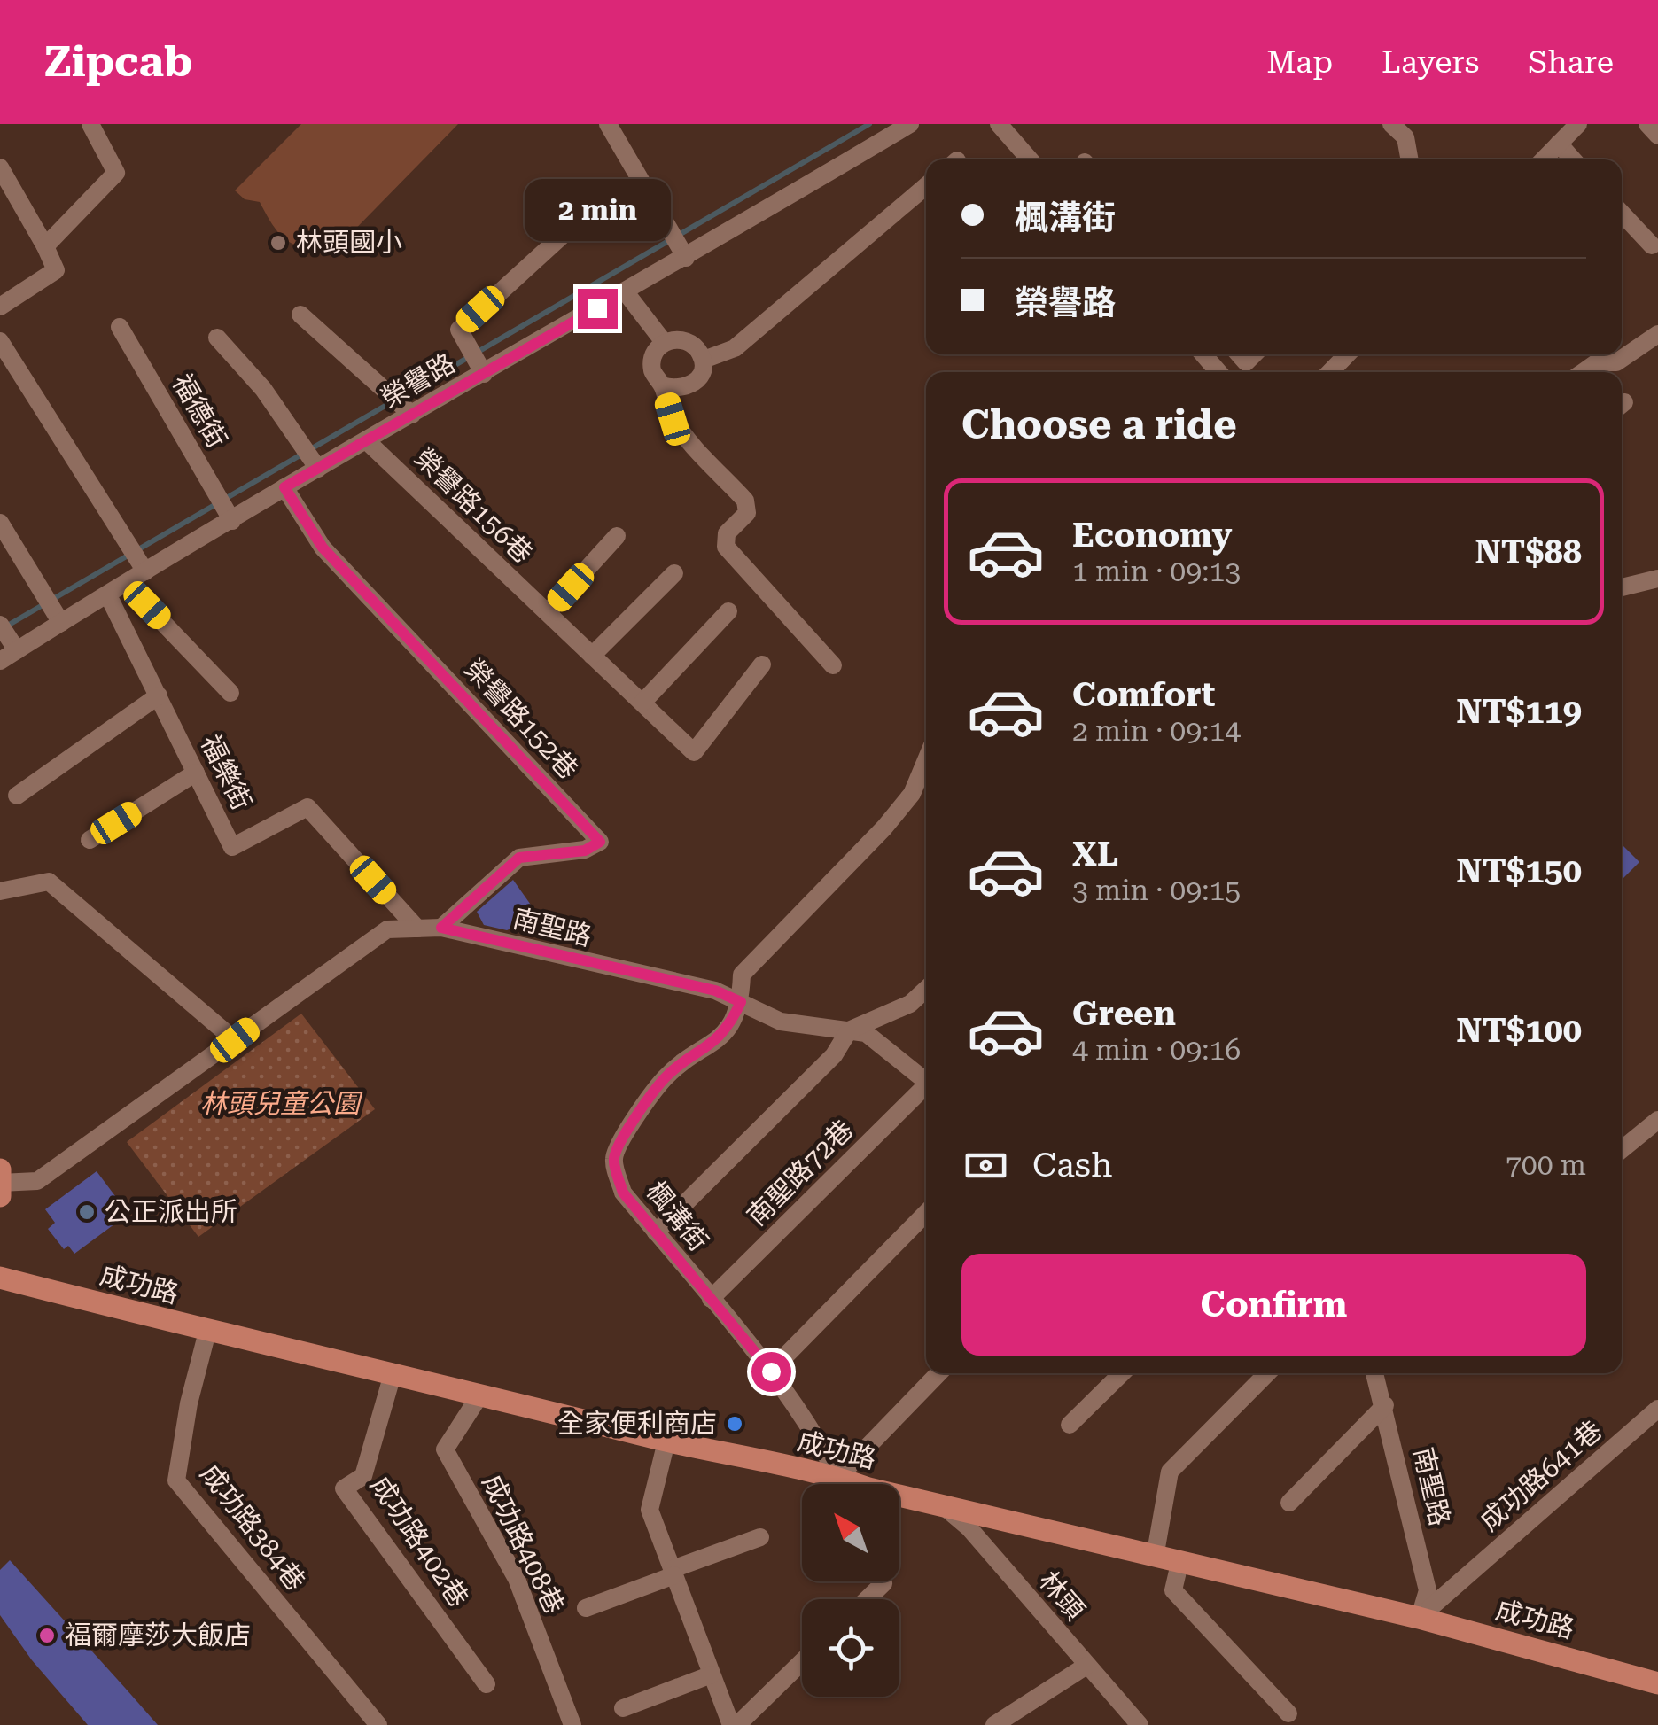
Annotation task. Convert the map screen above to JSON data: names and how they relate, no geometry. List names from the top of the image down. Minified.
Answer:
{"streets":{"main road":["成功路"],"street":["榮譽路","福德街","榮譽路156巷","榮譽路152巷","福樂街","南聖路","南聖路72巷","楓溝街","成功路641巷","成功路384巷","成功路402巷","成功路408巷","林頭"]},"crossings":[["榮譽路","福德街"],["榮譽路","榮譽路156巷"],["榮譽路","榮譽路152巷"],["榮譽路","福樂街"],["榮譽路152巷","南聖路"],["福樂街","南聖路"],["南聖路","楓溝街"],["南聖路","成功路"],["南聖路","成功路641巷"],["南聖路72巷","楓溝街"],["楓溝街","成功路"],["成功路","成功路641巷"],["成功路","成功路384巷"],["成功路","成功路402巷"],["成功路","成功路408巷"],["成功路","林頭"]],"parks":["林頭兒童公園"],"places":["林頭國小","公正派出所","全家便利商店","福爾摩莎大飯店"],"north":"top left","page":{"header":"Zipcab","nav":["Map","Layers","Share"],"banner":["楓溝街","榮譽路"],"bubble":"2 min","heading":"Choose a ride","list":[{"name":"Economy","note":"1 min · 09:13","value":"NT$88"},{"name":"Comfort","note":"2 min · 09:14","value":"NT$119"},{"name":"XL","note":"3 min · 09:15","value":"NT$150"},{"name":"Green","note":"4 min · 09:16","value":"NT$100"}],"pay":["Cash","700 m"],"buttons":"Confirm"}}
